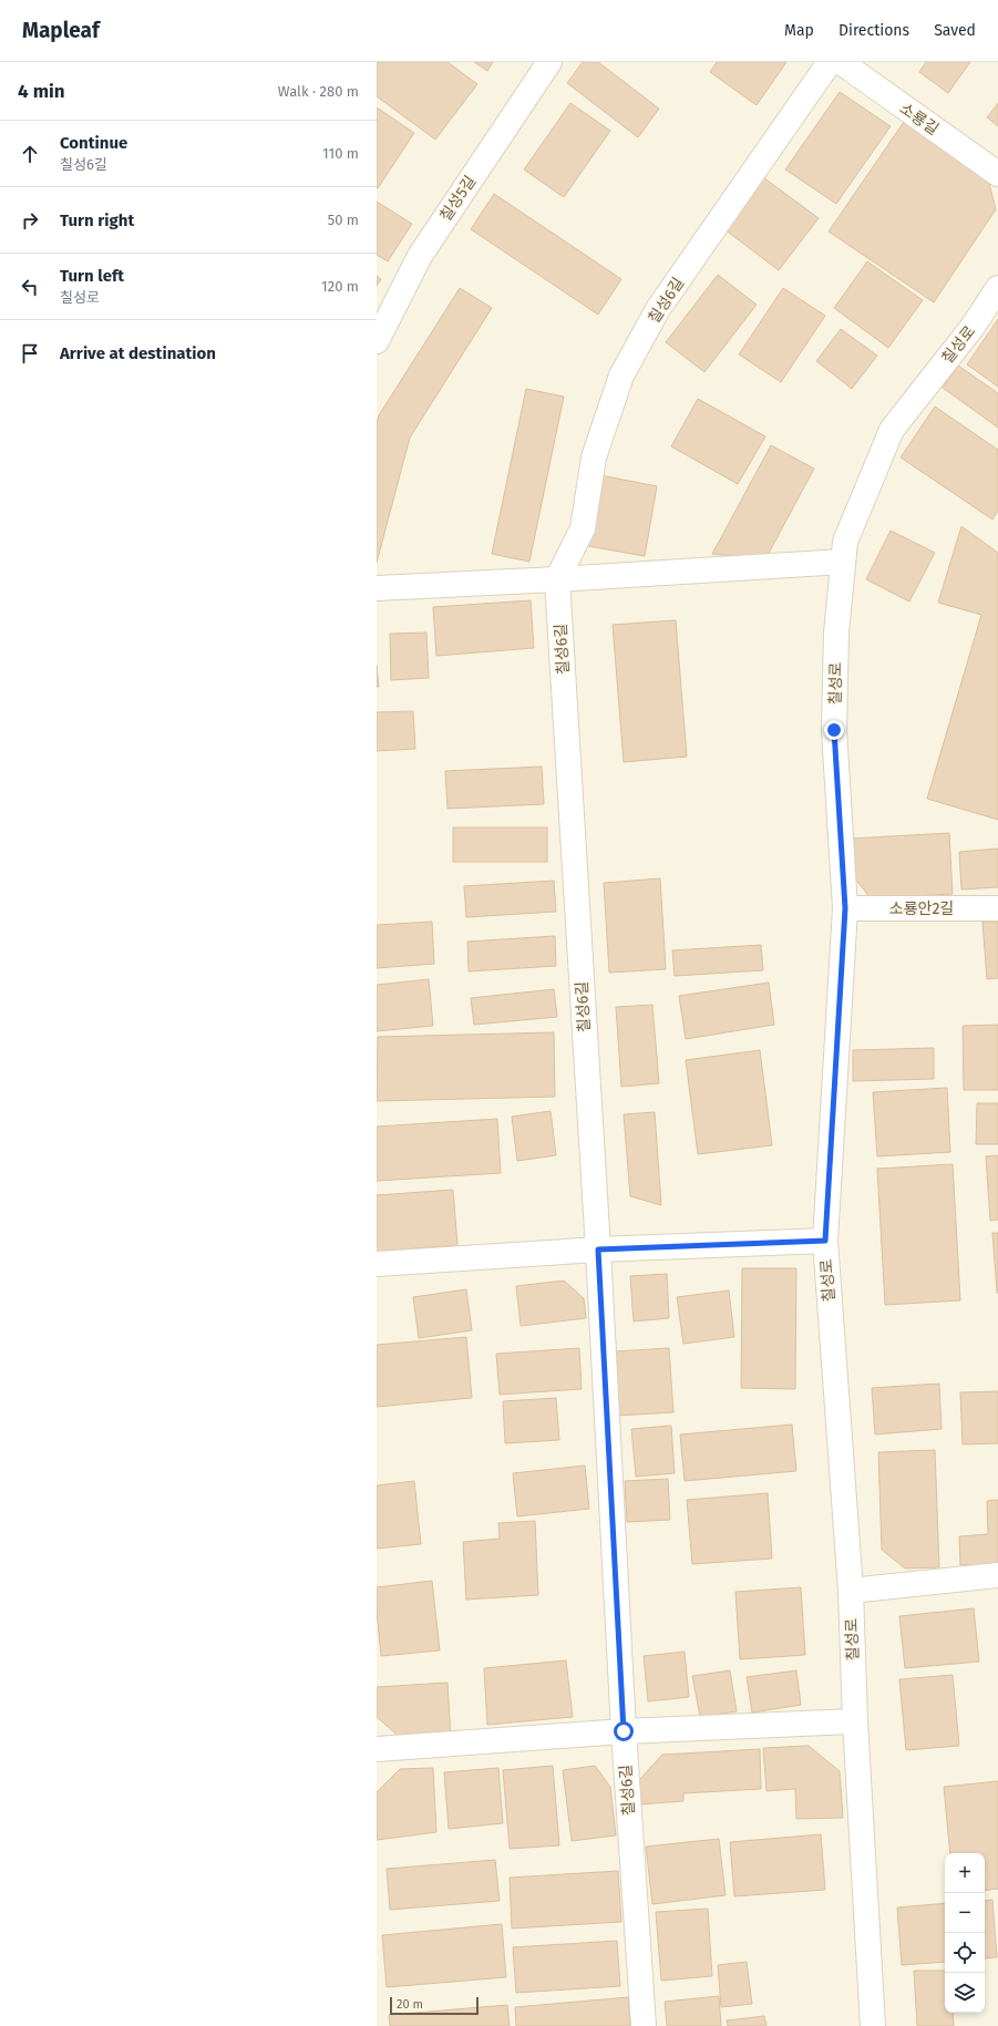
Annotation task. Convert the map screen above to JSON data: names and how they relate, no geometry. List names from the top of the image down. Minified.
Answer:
{"streets":{"street":["소룡길","칠성5길","칠성6길","칠성로","소룡안2길"]},"crossings":[["칠성로","소룡안2길"]],"scale_bar":"20 m","page":{"header":"Mapleaf","nav":["Map","Directions","Saved"],"heading":["4 min","Walk · 280 m"],"list":[["Continue","칠성6길","110 m"],["Turn right","50 m"],["Turn left","칠성로","120 m"],"Arrive at destination"],"map_buttons":["+","−"],"scale":"20 m"}}
